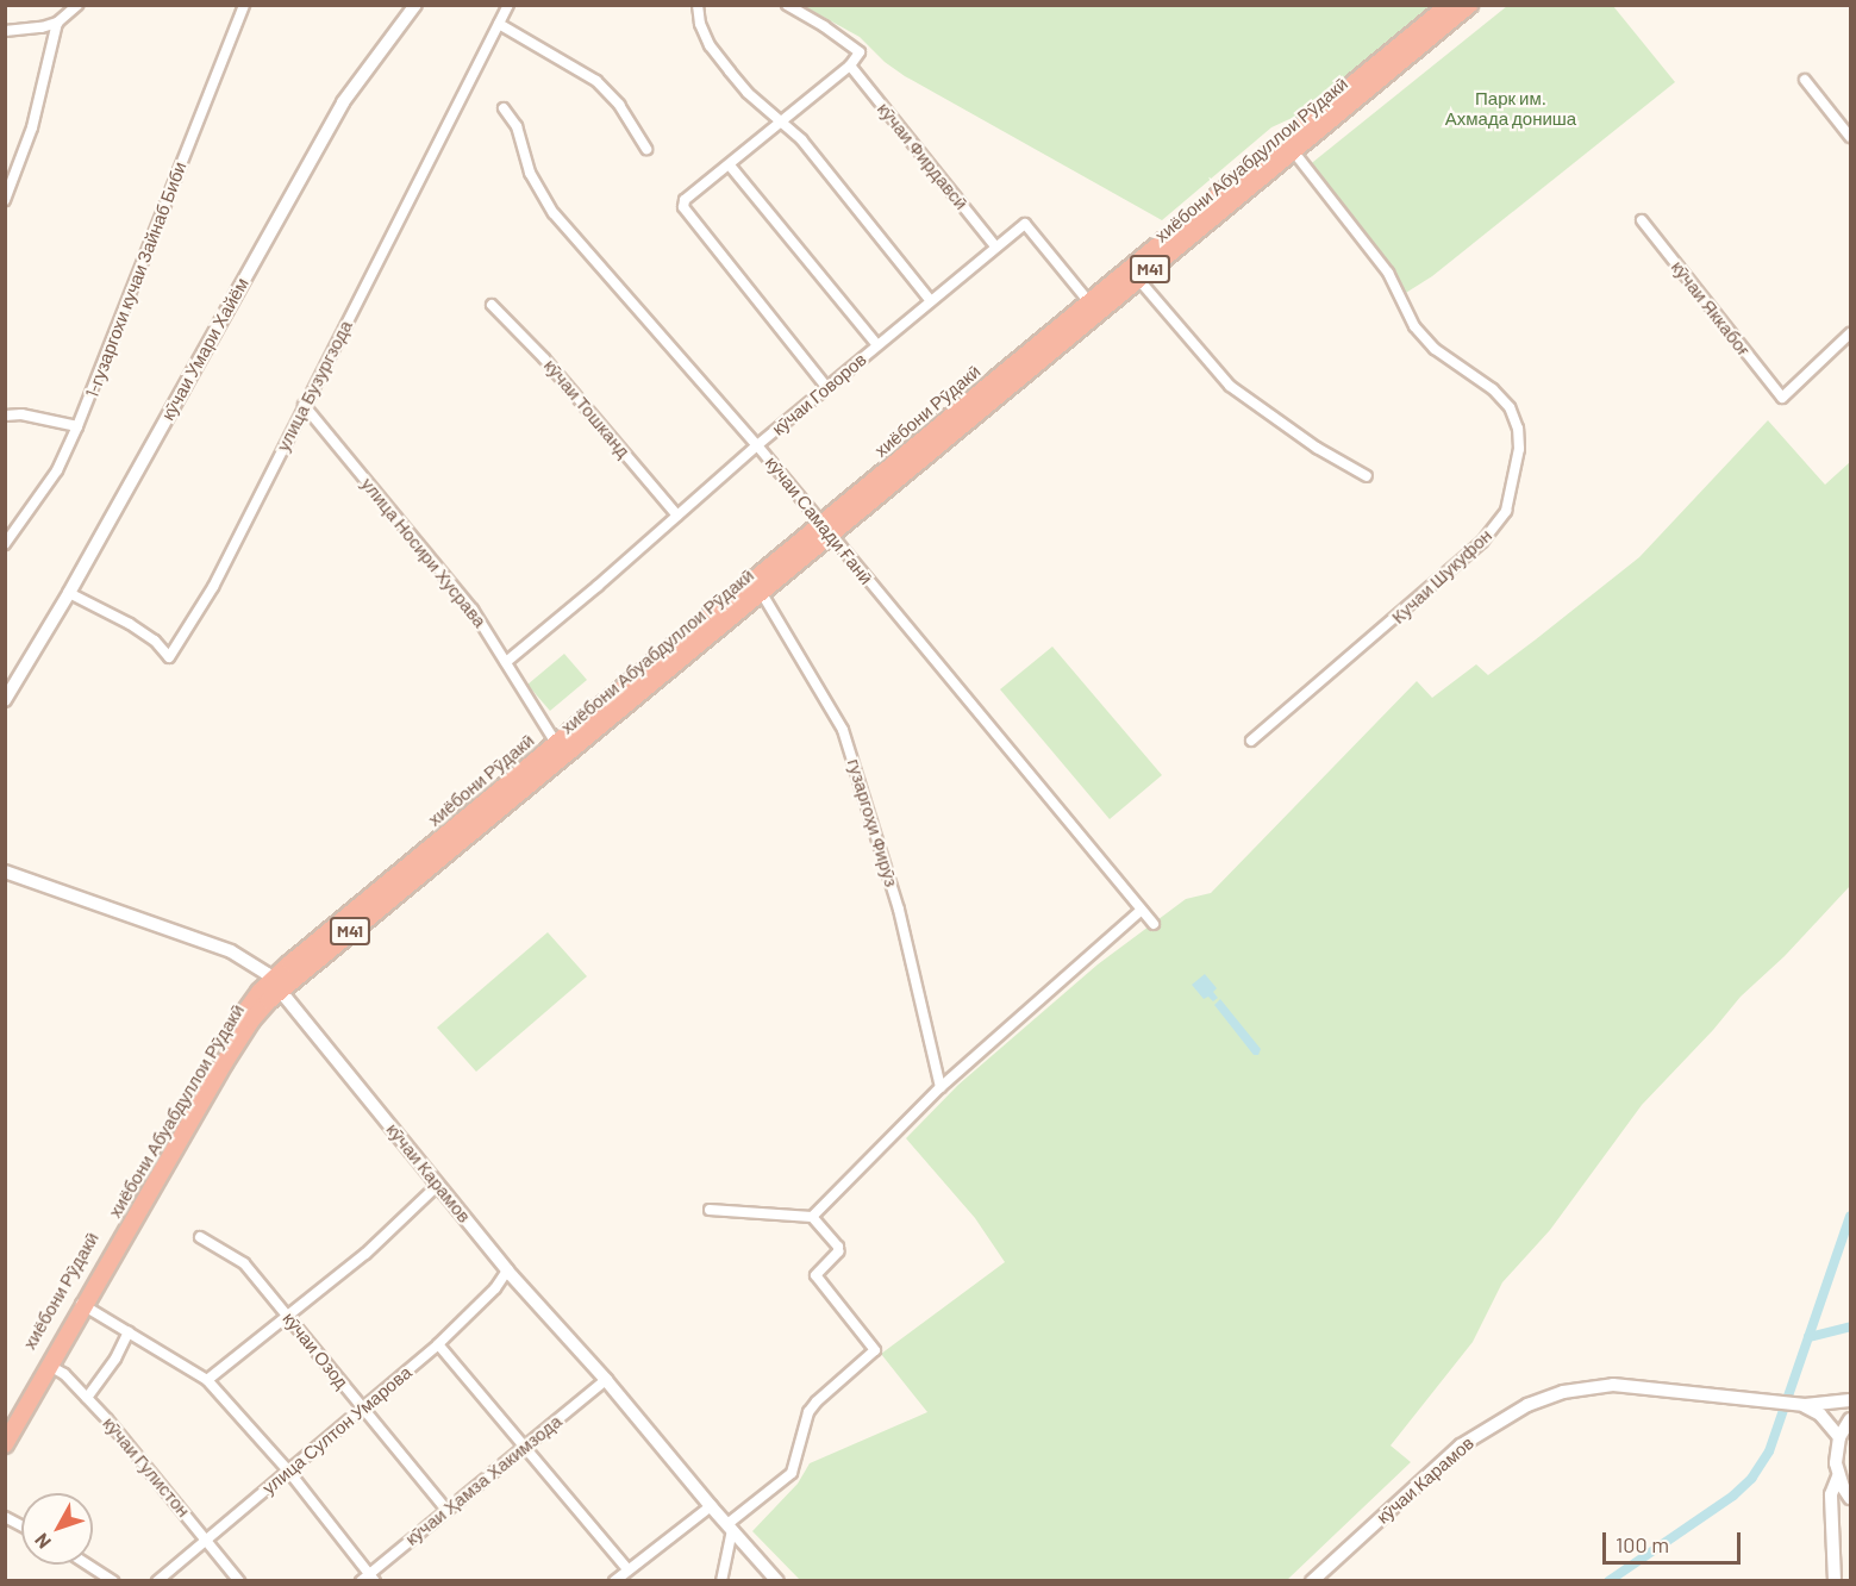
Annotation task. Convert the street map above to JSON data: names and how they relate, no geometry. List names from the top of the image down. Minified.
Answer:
{"streets":{"highway":["хиёбони Абуабдуллои Рӯдакӣ","M41","хиёбони Рӯдакӣ"],"main road":["кӯчаи Умари Хайём","кӯчаи Карамов"],"street":["кӯчаи Фирдавсӣ","1-гузаргохи кучаи Зайнаб Биби","кӯчаи Яккабоғ","улица Бузургзода","кӯчаи Говоров","кӯчаи Тошканд","кӯчаи Самади Ғанӣ","улица Носири Хусрава","Кучаи Шукуфон","гузаргоҳи Фирӯз","кӯчаи Озод","улица Султон Умарова","кӯчаи Гулистон","кӯчаи Ҳамза Хакимзода"]},"crossings":[["кӯчаи Фирдавсӣ","кӯчаи Говоров"],["хиёбони Абуабдуллои Рӯдакӣ","хиёбони Рӯдакӣ"],["хиёбони Абуабдуллои Рӯдакӣ","кӯчаи Самади Ғанӣ"],["хиёбони Абуабдуллои Рӯдакӣ","Кучаи Шукуфон"],["хиёбони Абуабдуллои Рӯдакӣ","гузаргоҳи Фирӯз"],["хиёбони Абуабдуллои Рӯдакӣ","кӯчаи Карамов"],["хиёбони Абуабдуллои Рӯдакӣ","кӯчаи Гулистон"],["кӯчаи Умари Хайём","улица Бузургзода"],["улица Бузургзода","улица Носири Хусрава"],["кӯчаи Говоров","кӯчаи Тошканд"],["кӯчаи Говоров","хиёбони Рӯдакӣ"],["кӯчаи Говоров","кӯчаи Самади Ғанӣ"],["кӯчаи Говоров","улица Носири Хусрава"],["хиёбони Рӯдакӣ","улица Носири Хусрава"],["хиёбони Рӯдакӣ","Кучаи Шукуфон"],["хиёбони Рӯдакӣ","гузаргоҳи Фирӯз"],["хиёбони Рӯдакӣ","кӯчаи Гулистон"],["кӯчаи Карамов","улица Султон Умарова"],["кӯчаи Карамов","кӯчаи Ҳамза Хакимзода"],["кӯчаи Озод","улица Султон Умарова"],["кӯчаи Озод","кӯчаи Ҳамза Хакимзода"],["улица Султон Умарова","кӯчаи Гулистон"]],"parks":["Парк им. Ахмада дониша"],"scale_bar":"100 m","north":"bottom left"}
